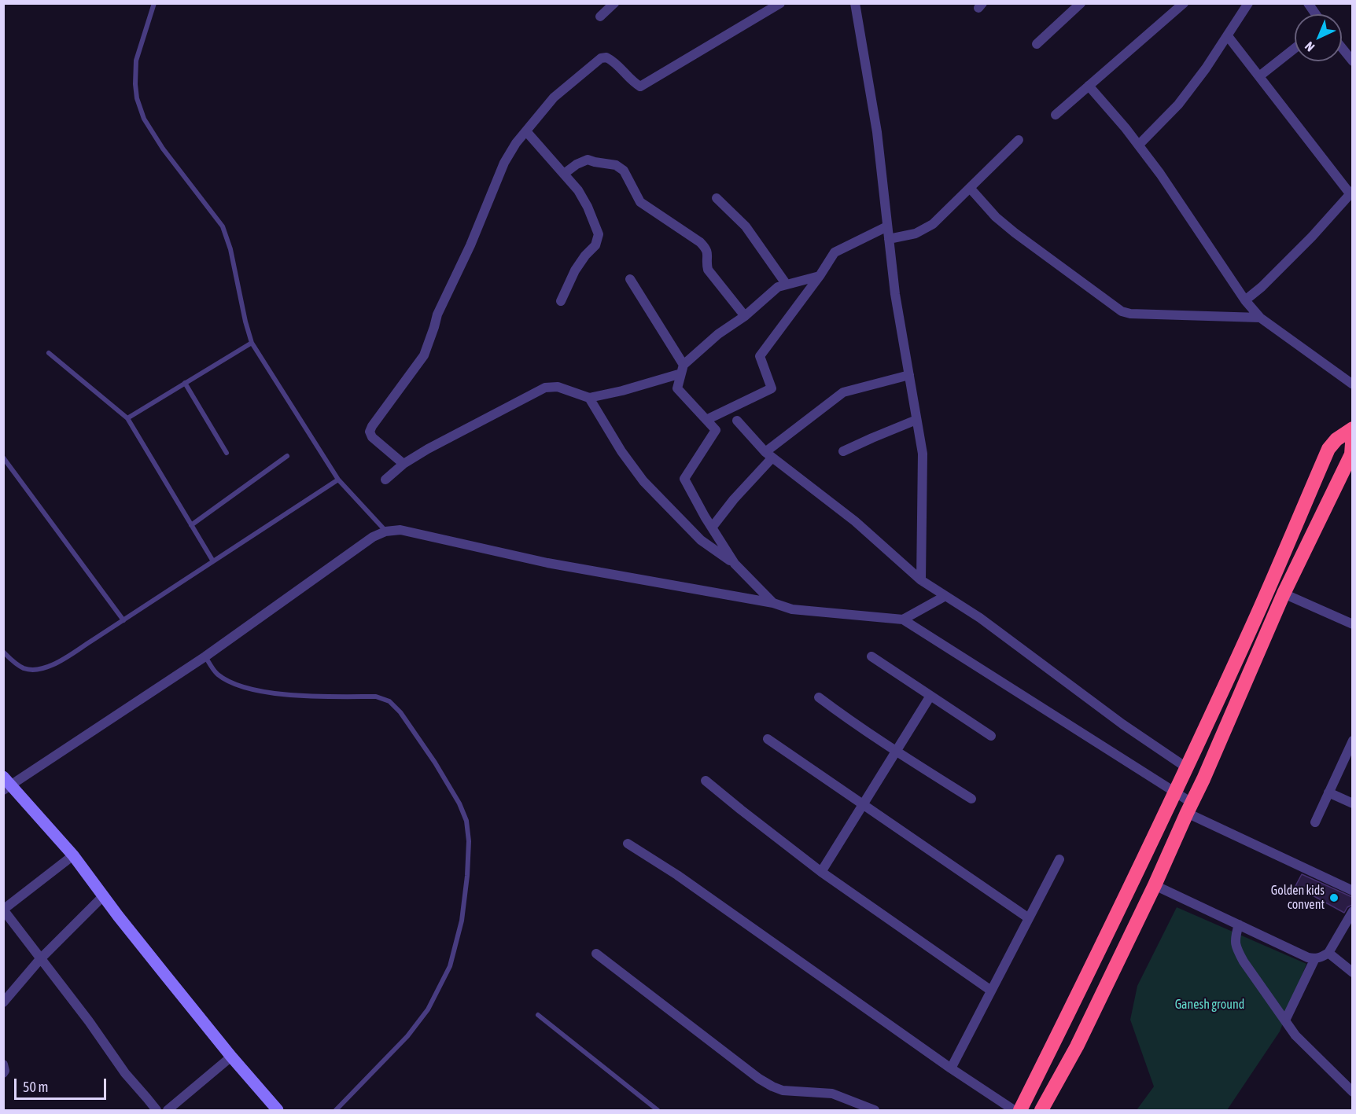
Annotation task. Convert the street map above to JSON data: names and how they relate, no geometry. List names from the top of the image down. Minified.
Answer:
{"parks":["Ganesh ground"],"places":["Golden kids convent"],"scale_bar":"50 m","north":"bottom left"}
